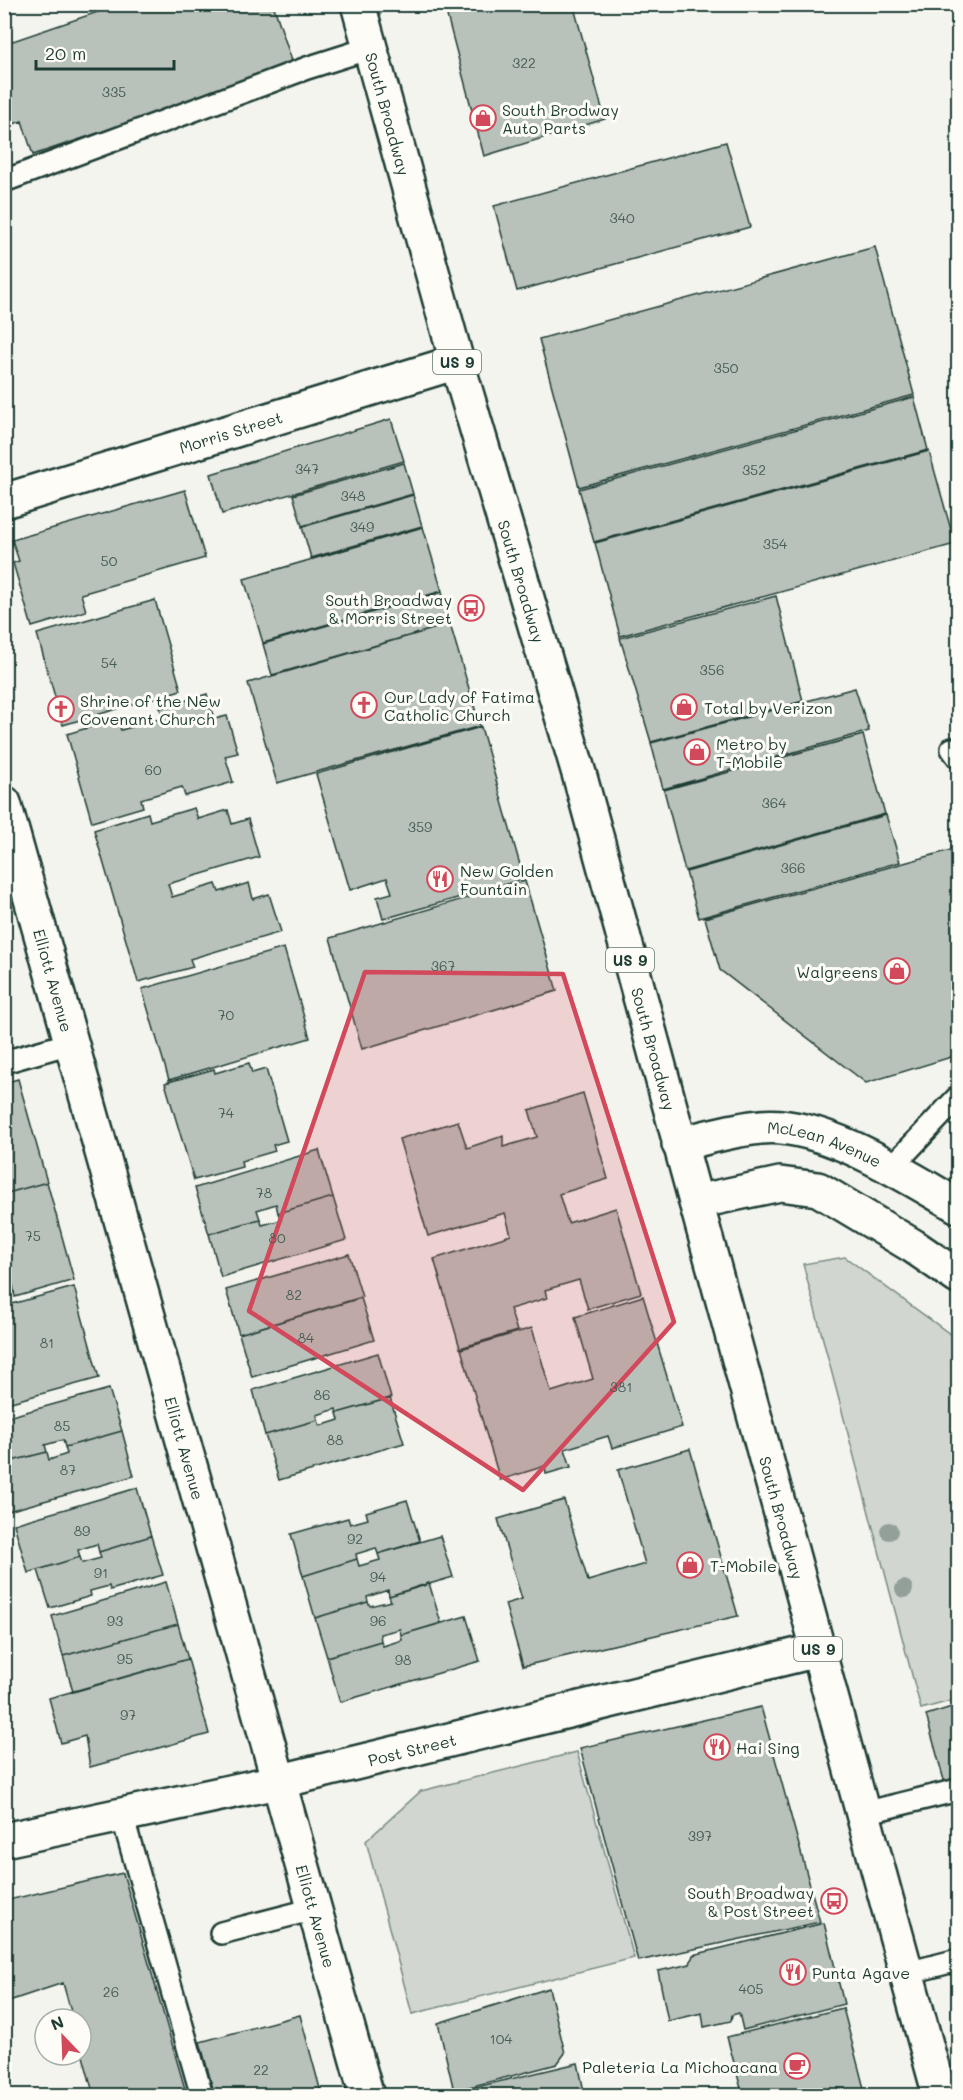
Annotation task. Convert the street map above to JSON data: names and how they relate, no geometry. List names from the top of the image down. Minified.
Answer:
{"streets":{"street":["South Broadway","US 9","Morris Street","Elliott Avenue","McLean Avenue","Post Street"]},"crossings":[["South Broadway","Morris Street"],["South Broadway","McLean Avenue"],["South Broadway","Post Street"],["Elliott Avenue","Post Street"]],"places":{"shop":["South Brodway Auto Parts","Total by Verizon","Metro by T-Mobile","Walgreens","T-Mobile"],"bus stop":["South Broadway & Morris Street","South Broadway & Post Street"],"church":["Our Lady of Fatima Catholic Church","Shrine of the New Covenant Church"],"restaurant":["New Golden Fountain","Hai Sing","Punta Agave"],"cafe":["Paleteria La Michoacana"]},"house_numbers":["322","335","340","350","347","352","348","349","354","50","54","356","60","364","359","366","367","70","74","78","75","80","82","84","81","381","86","85","88","87","89","92","91","94","93","96","95","98","97","397","405","26","104","22"],"scale_bar":"20 m","north":"top left"}
